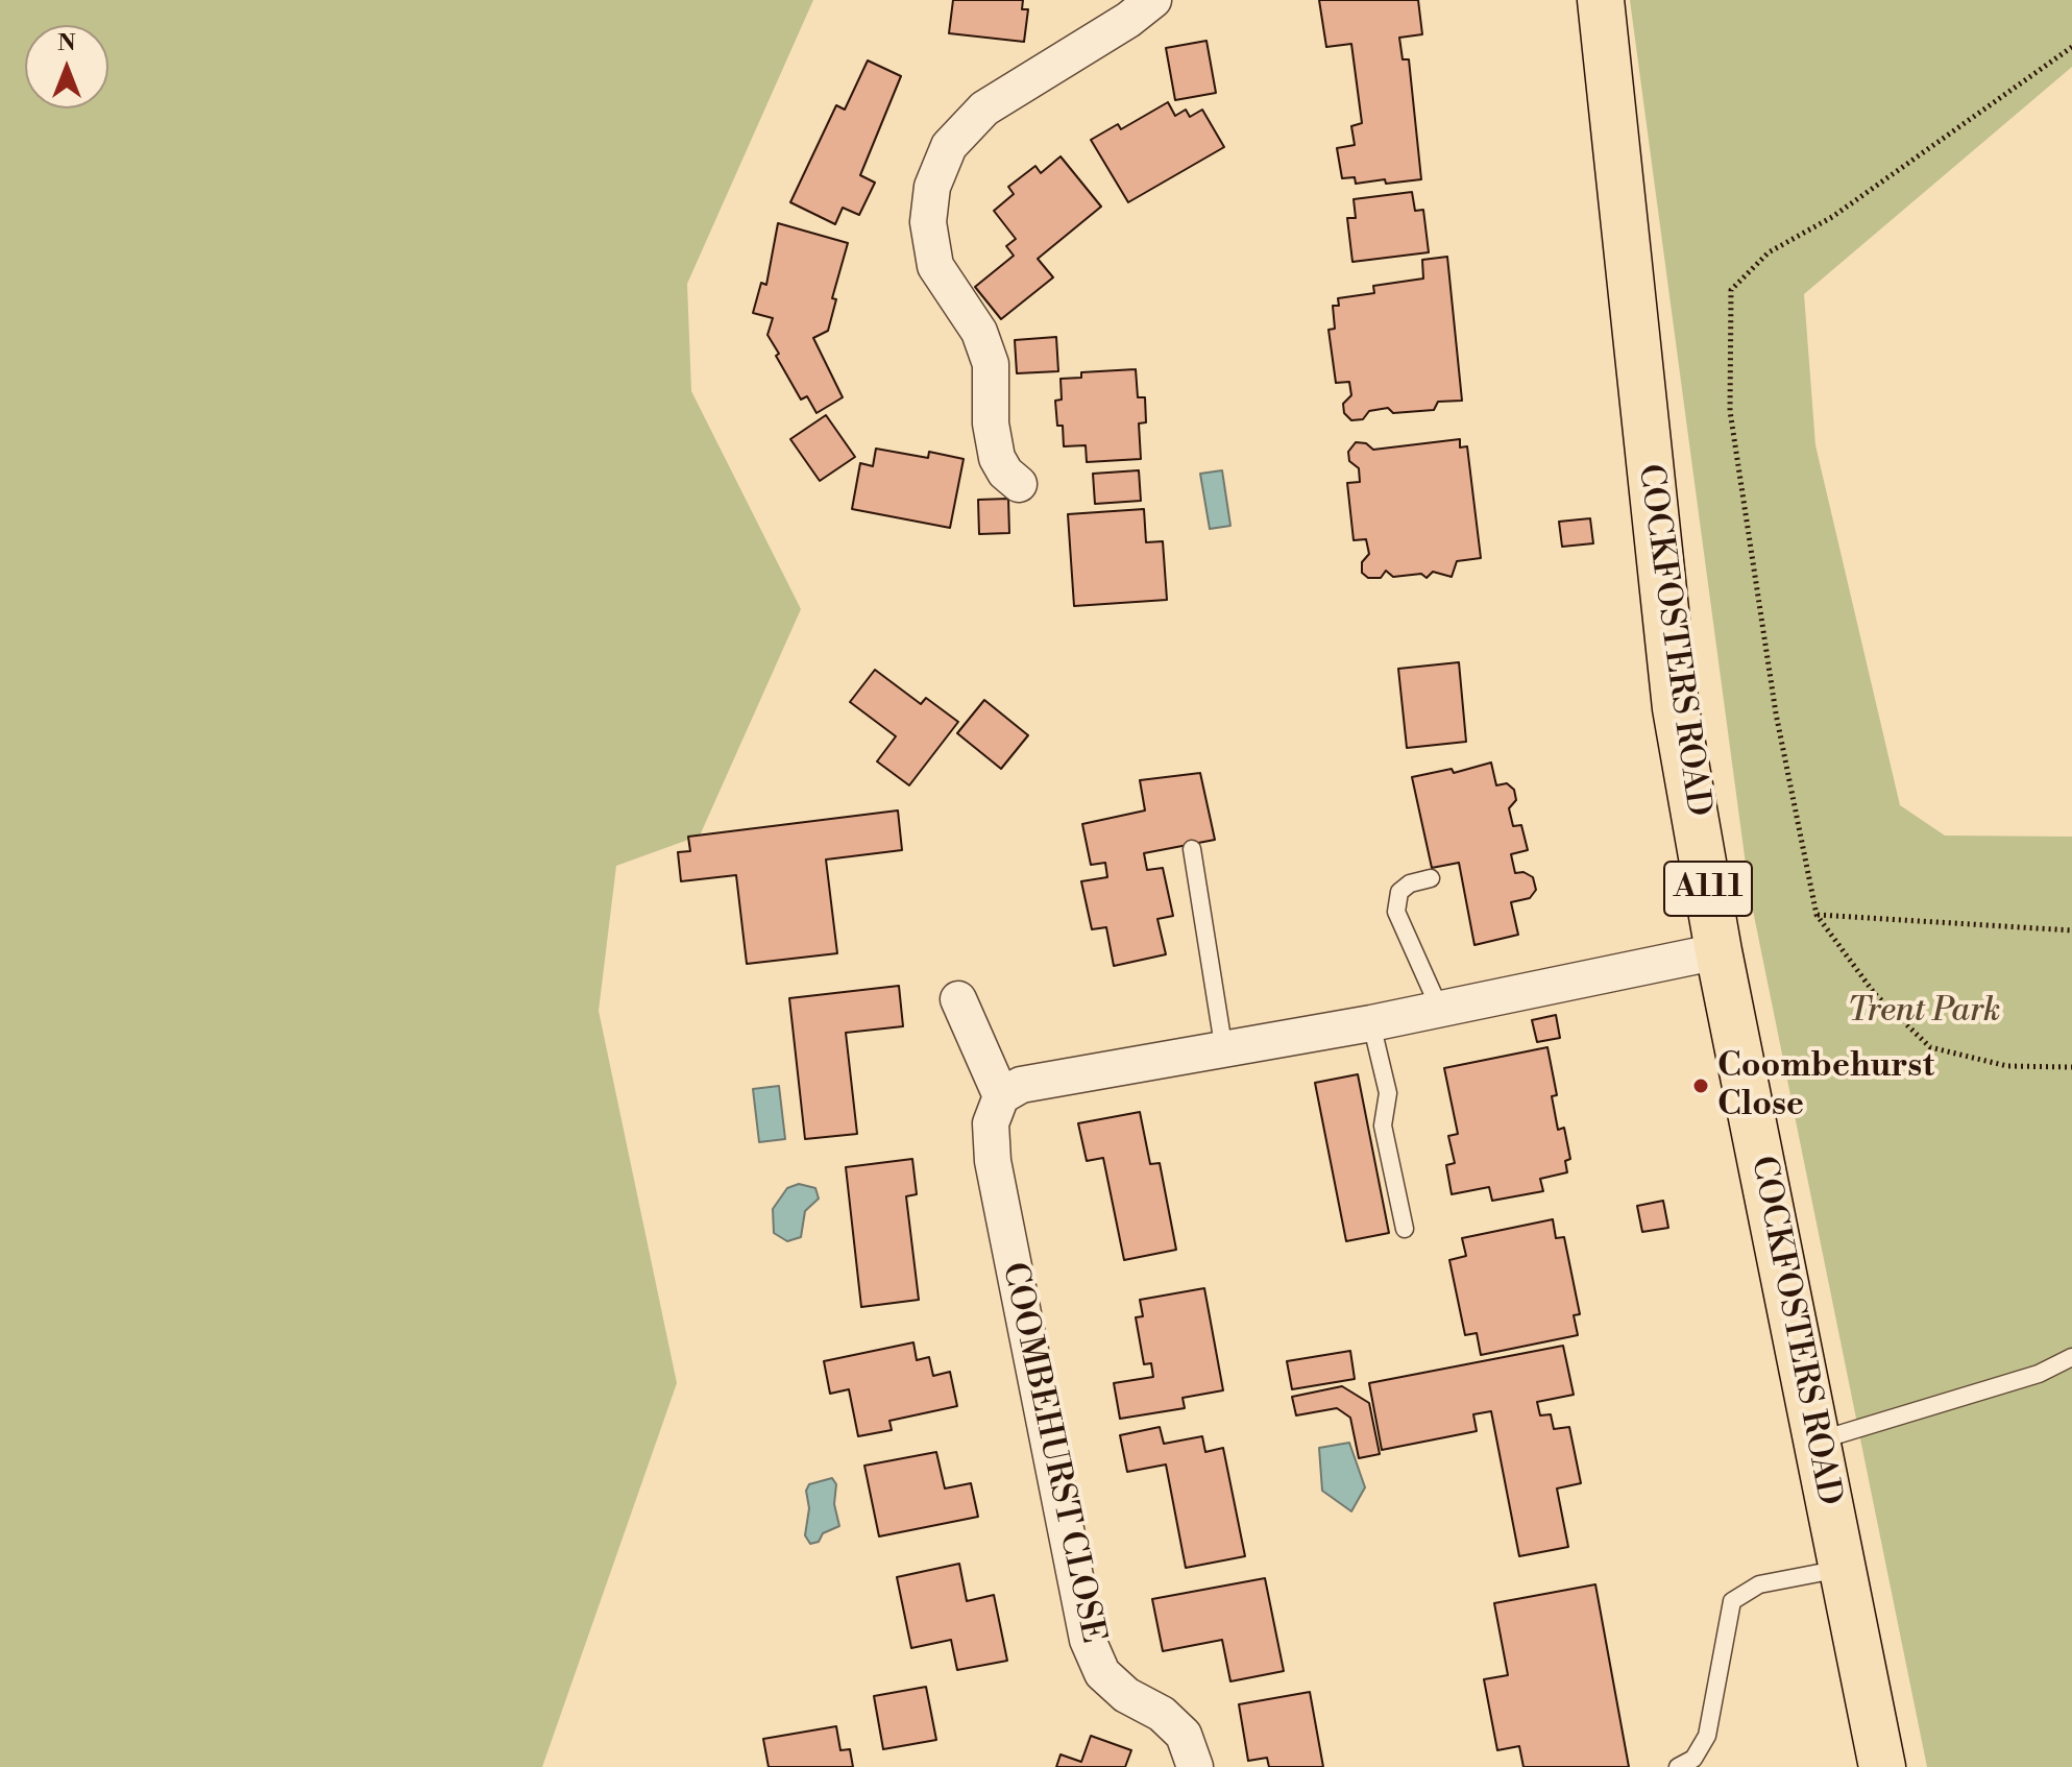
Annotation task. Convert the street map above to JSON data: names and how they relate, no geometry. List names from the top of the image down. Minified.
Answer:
{"streets":{"main road":["COCKFOSTERS ROAD","A111"],"street":["COOMBEHURST CLOSE"]},"parks":["Trent Park"],"places":["Coombehurst Close"],"north":"top"}
